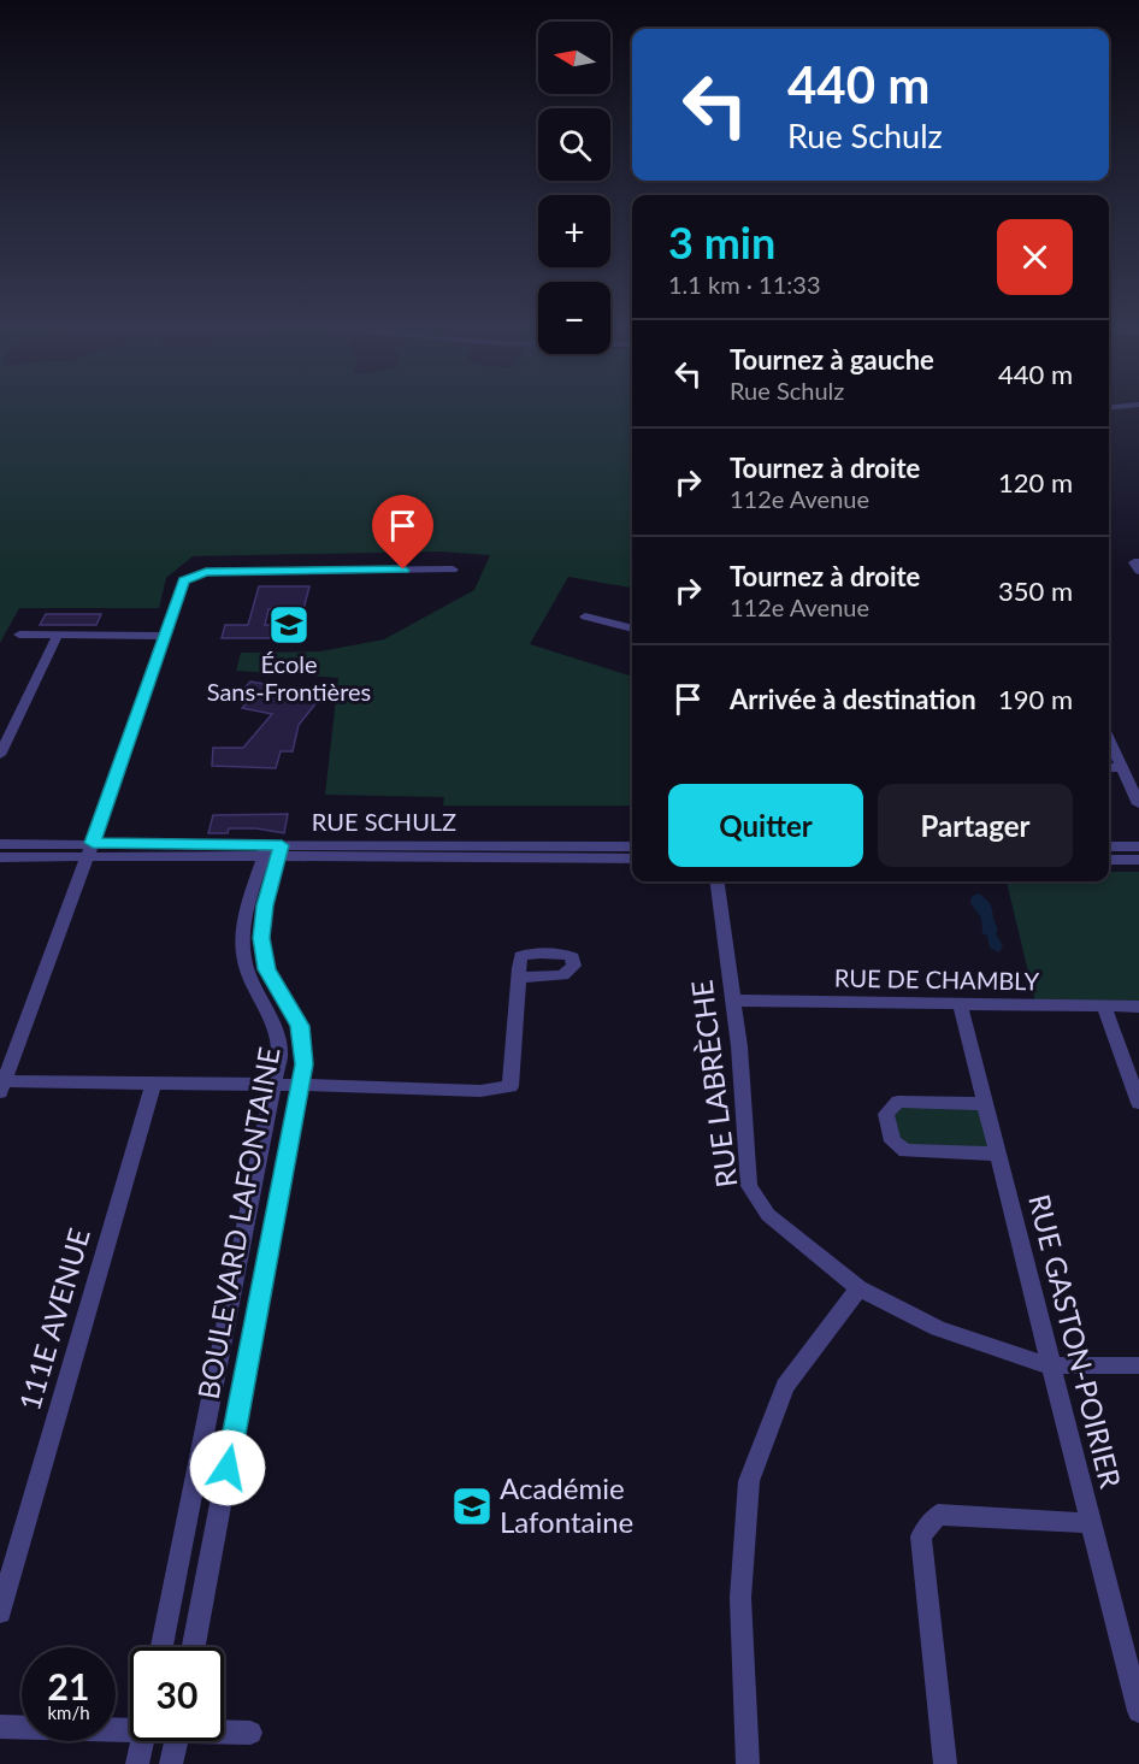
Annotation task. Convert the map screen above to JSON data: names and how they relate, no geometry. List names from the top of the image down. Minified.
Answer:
{"streets":{"street":["RUE SCHULZ","RUE DE CHAMBLY","RUE LABRÈCHE","BOULEVARD LAFONTAINE","111E AVENUE","RUE GASTON-POIRIER"]},"crossings":[["RUE SCHULZ","BOULEVARD LAFONTAINE"],["RUE DE CHAMBLY","RUE LABRÈCHE"],["RUE DE CHAMBLY","RUE GASTON-POIRIER"],["RUE LABRÈCHE","RUE GASTON-POIRIER"]],"places":{"school or university":["École Sans-Frontières","Académie Lafontaine"]},"north":"left","page":{"map_buttons":["+","−"],"turn":["440 m","Rue Schulz"],"heading":["3 min","1.1 km · 11:33"],"list":[{"name":"Tournez à gauche","note":"Rue Schulz","value":"440 m"},{"name":"Tournez à droite","note":"112e Avenue","value":"120 m"},{"name":"Tournez à droite","note":"112e Avenue","value":"350 m"},{"name":"Arrivée à destination","value":"190 m"}],"buttons":["Quitter","Partager"],"speed":"21 km/h","limit":"30"}}
